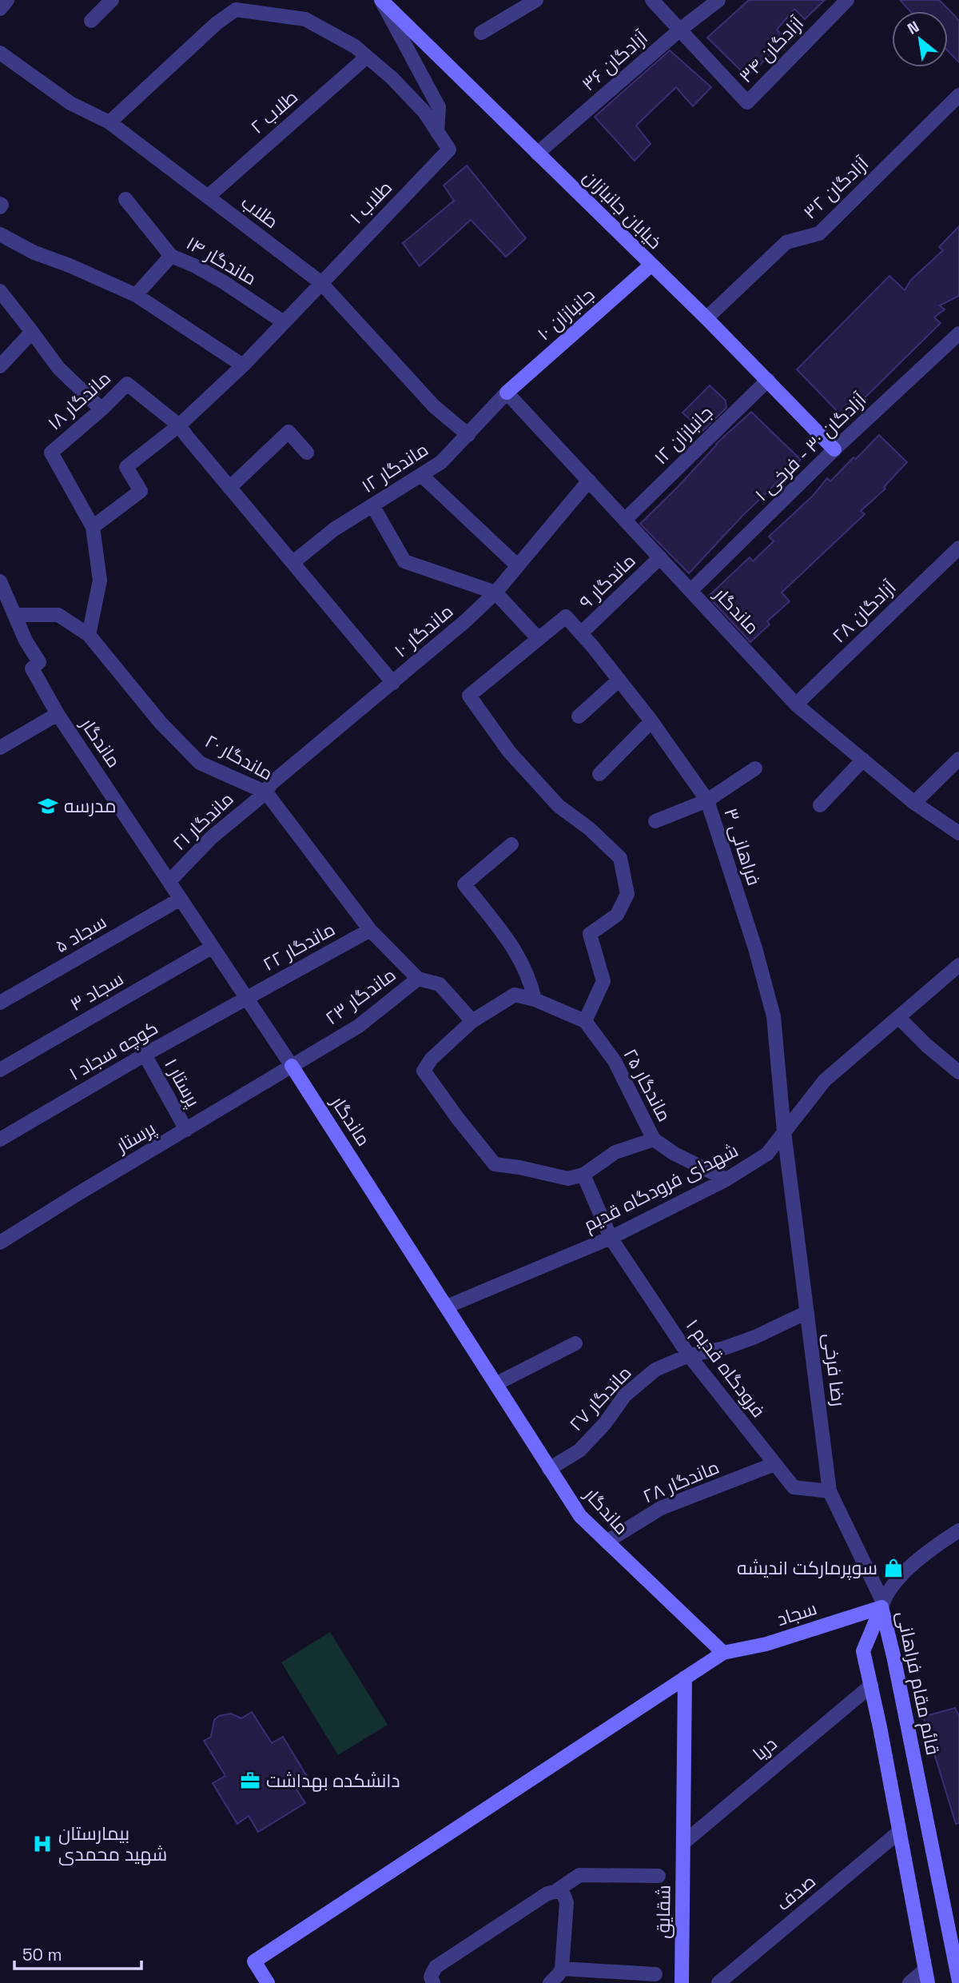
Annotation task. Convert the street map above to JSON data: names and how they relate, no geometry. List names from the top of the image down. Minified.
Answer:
{"streets":{"street":["آزادگان ۳۴","آزادگان ۳۶","طلاب ۲","آزادگان ۳۲","طلاب ۱","خیابان جانبازان","طلاب","ماندگار ۱۴","جانبازان ۱۰","ماندگار ۱۸","جانبازان ۱۲","آزادگان ۳۰ - فرخی ۱","ماندگار ۱۲","ماندگار ۹","ماندگار","آزادگان ۲۸","ماندگار ۱۰","ماندگار ۲۰","ماندگار ۲۱","فراهانی ۳","سجاد ۵","ماندگار ۲۲","سجاد ۳","ماندگار ۲۳","کوچه سجاد ۱","پرستار ۱","ماندگار ۲۵","پرستار","شهدای فرودگاه قدیم","فرودگاه قدیم ۱","رضا فرخی","ماندگار ۲۷","ماندگار ۲۸","سجاد","قائم مقام فراهانی","دریا","صدف","شقایق"]},"crossings":[["آزادگان ۳۴","آزادگان ۳۶"],["آزادگان ۳۶","خیابان جانبازان"],["طلاب ۲","طلاب"],["آزادگان ۳۲","خیابان جانبازان"],["طلاب ۱","طلاب"],["طلاب ۱","ماندگار ۱۴"],["طلاب ۱","ماندگار ۱۸"],["خیابان جانبازان","جانبازان ۱۰"],["خیابان جانبازان","جانبازان ۱۲"],["خیابان جانبازان","آزادگان ۳۰ - فرخی ۱"],["طلاب","ماندگار ۱۲"],["جانبازان ۱۰","ماندگار ۱۲"],["جانبازان ۱۰","ماندگار"],["جانبازان ۱۲","ماندگار"],["آزادگان ۳۰ - فرخی ۱","ماندگار"],["ماندگار ۱۲","ماندگار"],["ماندگار ۹","ماندگار"],["ماندگار ۹","فراهانی ۳"],["ماندگار","آزادگان ۲۸"],["ماندگار","ماندگار ۱۰"],["ماندگار","ماندگار ۲۰"],["ماندگار","ماندگار ۲۱"],["ماندگار","سجاد ۵"],["ماندگار","ماندگار ۲۲"],["ماندگار","سجاد ۳"],["ماندگار","ماندگار ۲۳"],["ماندگار","کوچه سجاد ۱"],["ماندگار","پرستار"],["ماندگار","شهدای فرودگاه قدیم"],["ماندگار","ماندگار ۲۷"],["ماندگار","ماندگار ۲۸"],["ماندگار","سجاد"],["ماندگار ۱۰","ماندگار ۲۰"],["ماندگار ۱۰","ماندگار ۲۱"],["ماندگار ۲۰","ماندگار ۲۱"],["ماندگار ۲۰","ماندگار ۲۲"],["ماندگار ۲۰","ماندگار ۲۳"],["فراهانی ۳","شهدای فرودگاه قدیم"],["فراهانی ۳","رضا فرخی"],["ماندگار ۲۲","کوچه سجاد ۱"],["ماندگار ۲۳","ماندگار ۲۵"],["ماندگار ۲۳","پرستار"],["ماندگار ۲۳","فرودگاه قدیم ۱"],["کوچه سجاد ۱","پرستار ۱"],["پرستار ۱","پرستار"],["ماندگار ۲۵","فرودگاه قدیم ۱"],["شهدای فرودگاه قدیم","فرودگاه قدیم ۱"],["شهدای فرودگاه قدیم","رضا فرخی"],["فرودگاه قدیم ۱","رضا فرخی"],["فرودگاه قدیم ۱","ماندگار ۲۷"],["فرودگاه قدیم ۱","ماندگار ۲۸"],["رضا فرخی","ماندگار ۲۷"],["رضا فرخی","سجاد"],["رضا فرخی","قائم مقام فراهانی"],["سجاد","قائم مقام فراهانی"],["قائم مقام فراهانی","دریا"],["قائم مقام فراهانی","صدف"],["دریا","شقایق"]],"places":{"school or university":["مدرسه"],"shop":["سوپرمارکت اندیشه"],"office":["دانشکده بهداشت"],"hospital":["بیمارستان شهید محمدی"]},"scale_bar":"50 m","north":"top left"}
